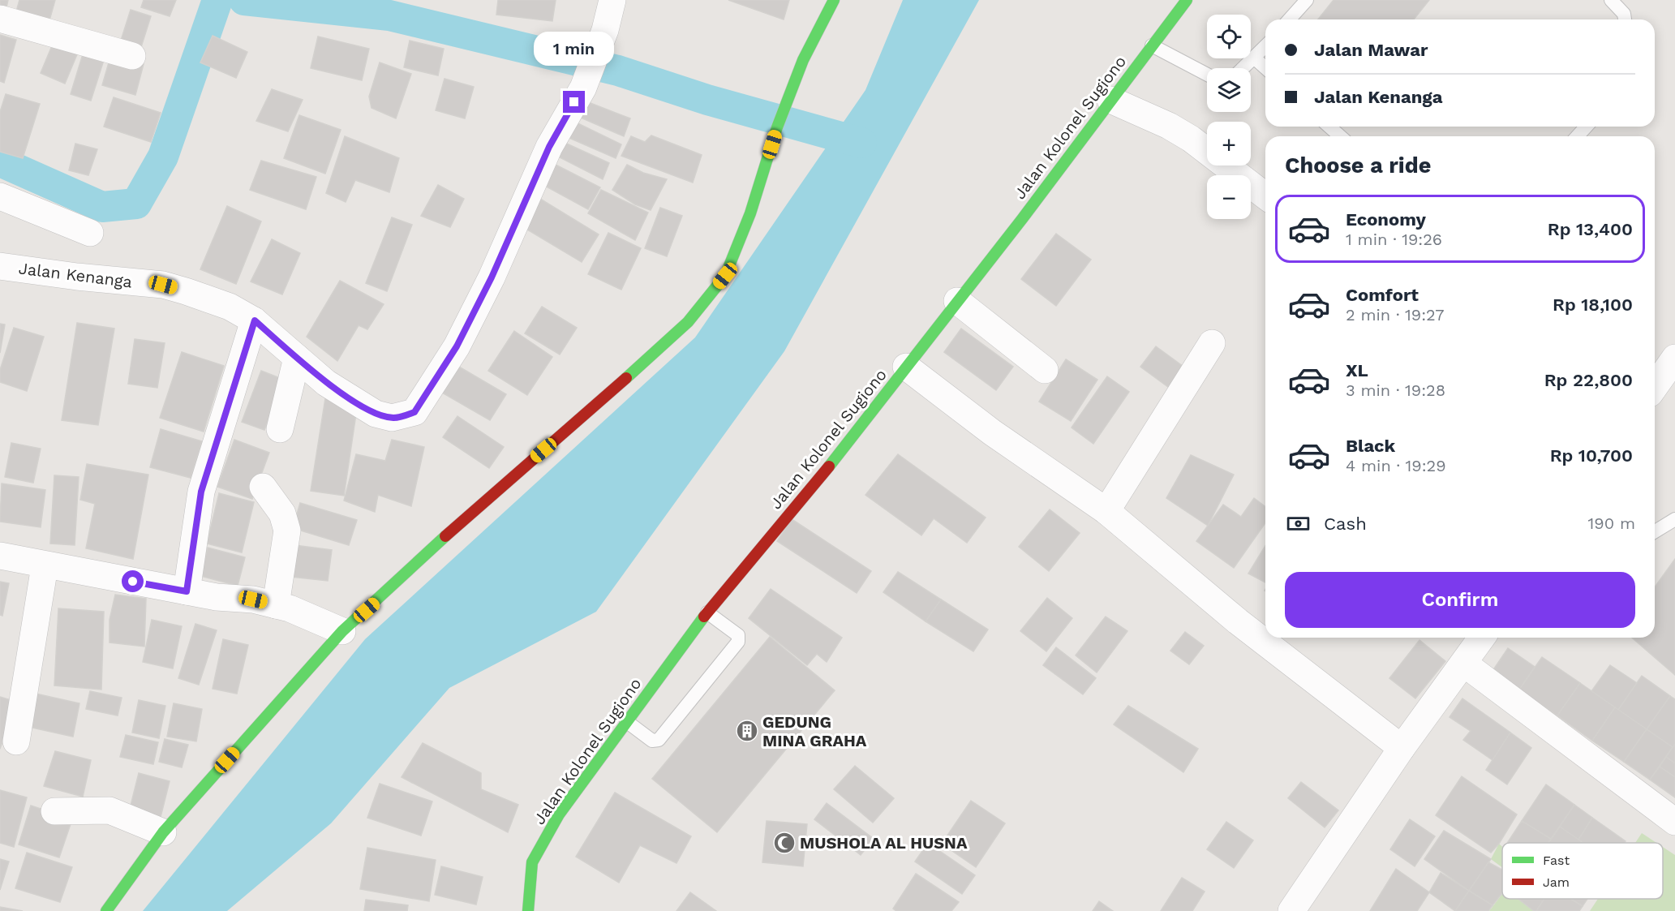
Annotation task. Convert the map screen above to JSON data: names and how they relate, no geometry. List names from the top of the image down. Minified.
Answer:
{"streets":{"street":["Jalan Kolonel Sugiono","Jalan Kenanga"]},"places":{"building":["GEDUNG MINA GRAHA"],"mosque":["MUSHOLA AL HUSNA"]},"legend":["Fast","Jam"],"page":{"map_buttons":["+","−"],"banner":["Jalan Mawar","Jalan Kenanga"],"bubble":"1 min","heading":"Choose a ride","list":[{"name":"Economy","note":"1 min · 19:26","value":"Rp 13,400"},{"name":"Comfort","note":"2 min · 19:27","value":"Rp 18,100"},{"name":"XL","note":"3 min · 19:28","value":"Rp 22,800"},{"name":"Black","note":"4 min · 19:29","value":"Rp 10,700"}],"pay":["Cash","190 m"],"buttons":"Confirm"}}
